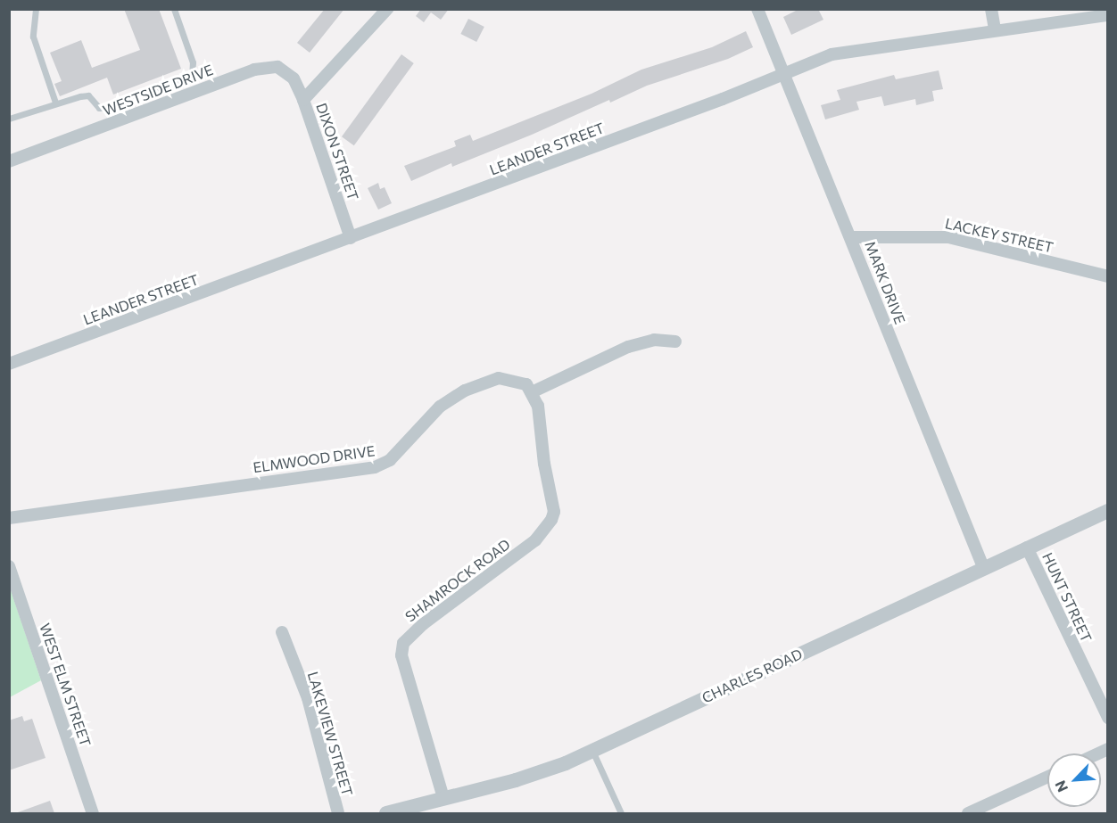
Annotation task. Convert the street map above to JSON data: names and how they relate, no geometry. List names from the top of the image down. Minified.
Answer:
{"streets":{"street":["WESTSIDE DRIVE","LEANDER STREET","DIXON STREET","LACKEY STREET","MARK DRIVE","ELMWOOD DRIVE","SHAMROCK ROAD","HUNT STREET","CHARLES ROAD","WEST ELM STREET","LAKEVIEW STREET"]},"crossings":[["WESTSIDE DRIVE","DIXON STREET"],["LEANDER STREET","DIXON STREET"],["LEANDER STREET","MARK DRIVE"],["LACKEY STREET","MARK DRIVE"],["MARK DRIVE","CHARLES ROAD"],["ELMWOOD DRIVE","SHAMROCK ROAD"],["SHAMROCK ROAD","CHARLES ROAD"],["HUNT STREET","CHARLES ROAD"]],"north":"bottom left"}
